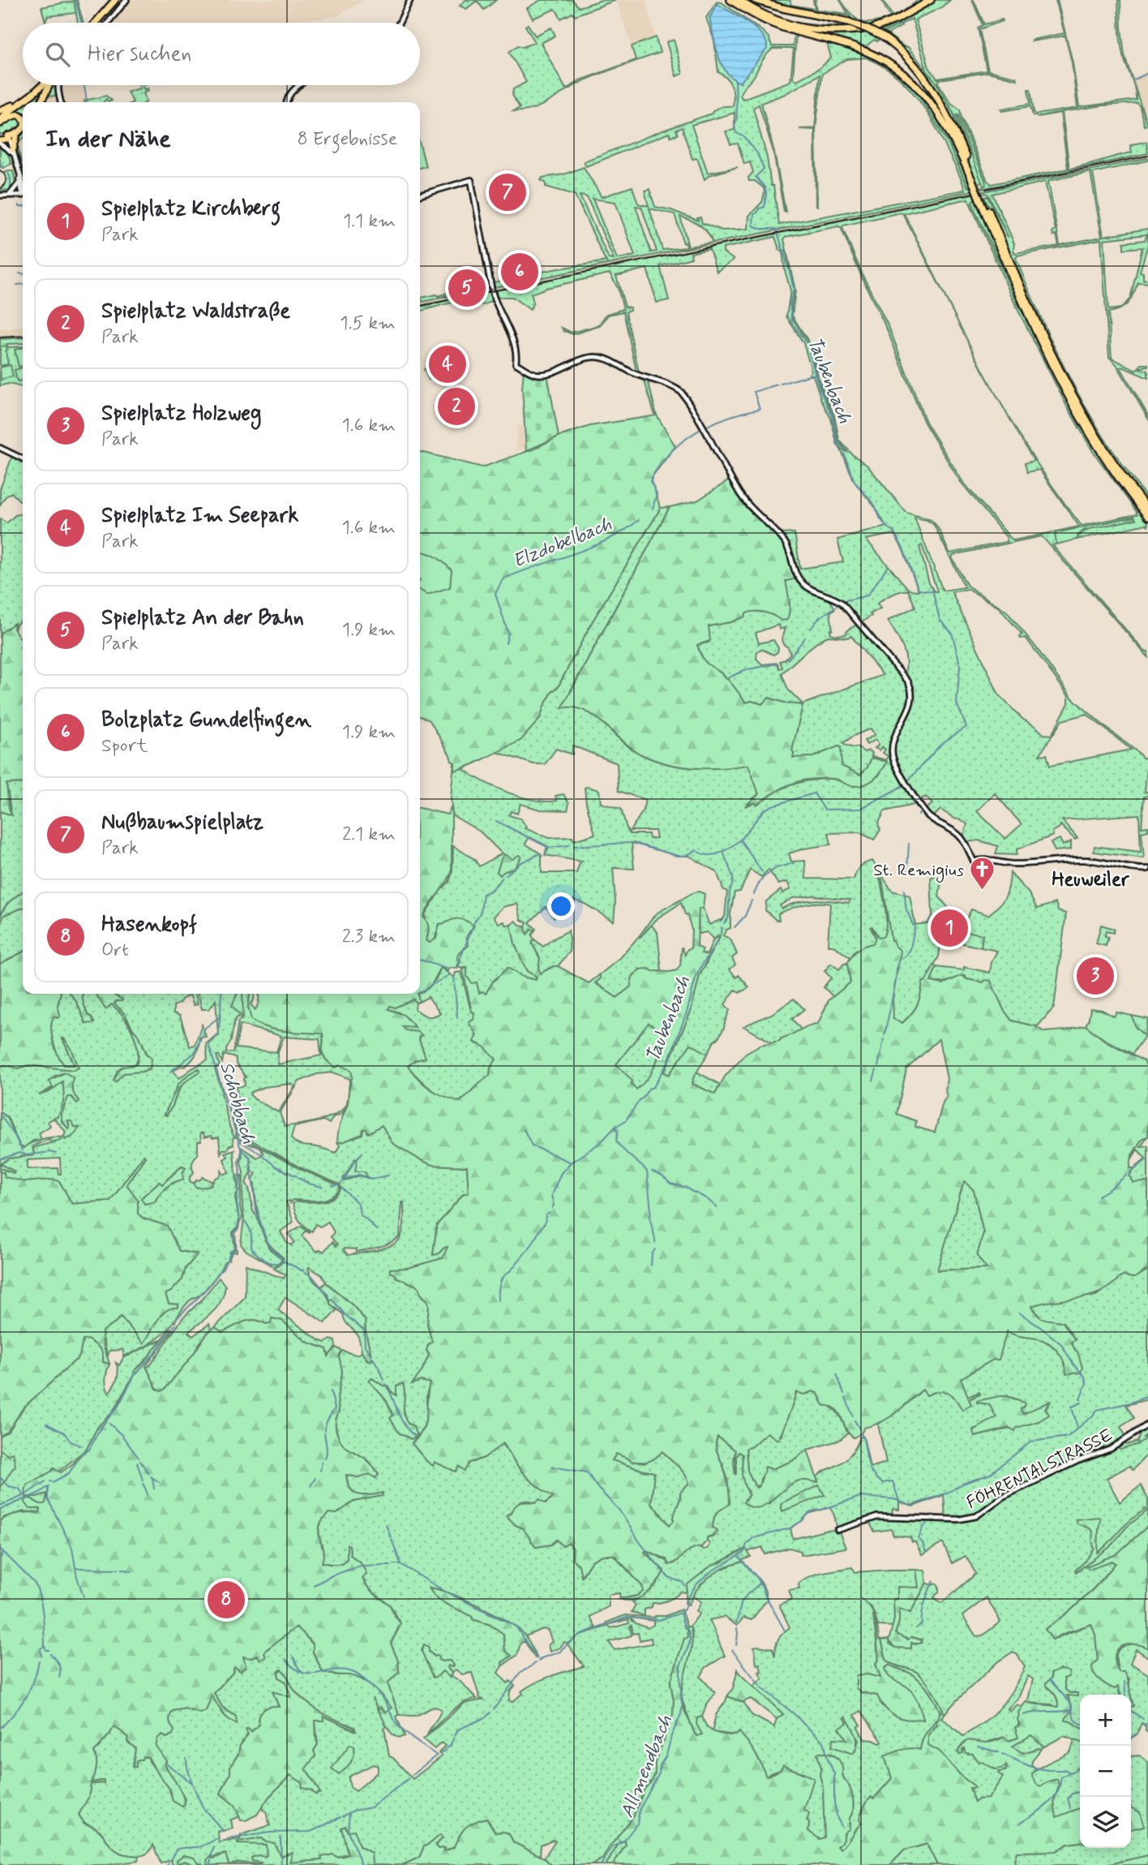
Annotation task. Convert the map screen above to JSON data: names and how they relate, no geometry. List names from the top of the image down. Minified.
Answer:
{"streets":{"street":["FÖHRENTALSTRASSE"]},"districts":["Heuweiler"],"water":["Taubenbach","Elzdobelbach","Schobbach","Allmendbach"],"places":{"church":["St. Remigius"]},"page":{"search":"Hier suchen","heading":["In der Nähe","8 Ergebnisse"],"pins":["7","6","5","4","2","1","3","8"],"list":[{"mark":"1","name":"Spielplatz Kirchberg","note":"Park","value":"1.1 km"},{"mark":"2","name":"Spielplatz Waldstraße","note":"Park","value":"1.5 km"},{"mark":"3","name":"Spielplatz Holzweg","note":"Park","value":"1.6 km"},{"mark":"4","name":"Spielplatz Im Seepark","note":"Park","value":"1.6 km"},{"mark":"5","name":"Spielplatz An der Bahn","note":"Park","value":"1.9 km"},{"mark":"6","name":"Bolzplatz Gundelfingen","note":"Sport","value":"1.9 km"},{"mark":"7","name":"Nußbaumspielplatz","note":"Park","value":"2.1 km"},{"mark":"8","name":"Hasenkopf","note":"Ort","value":"2.3 km"}],"map_buttons":["+","−"]}}
